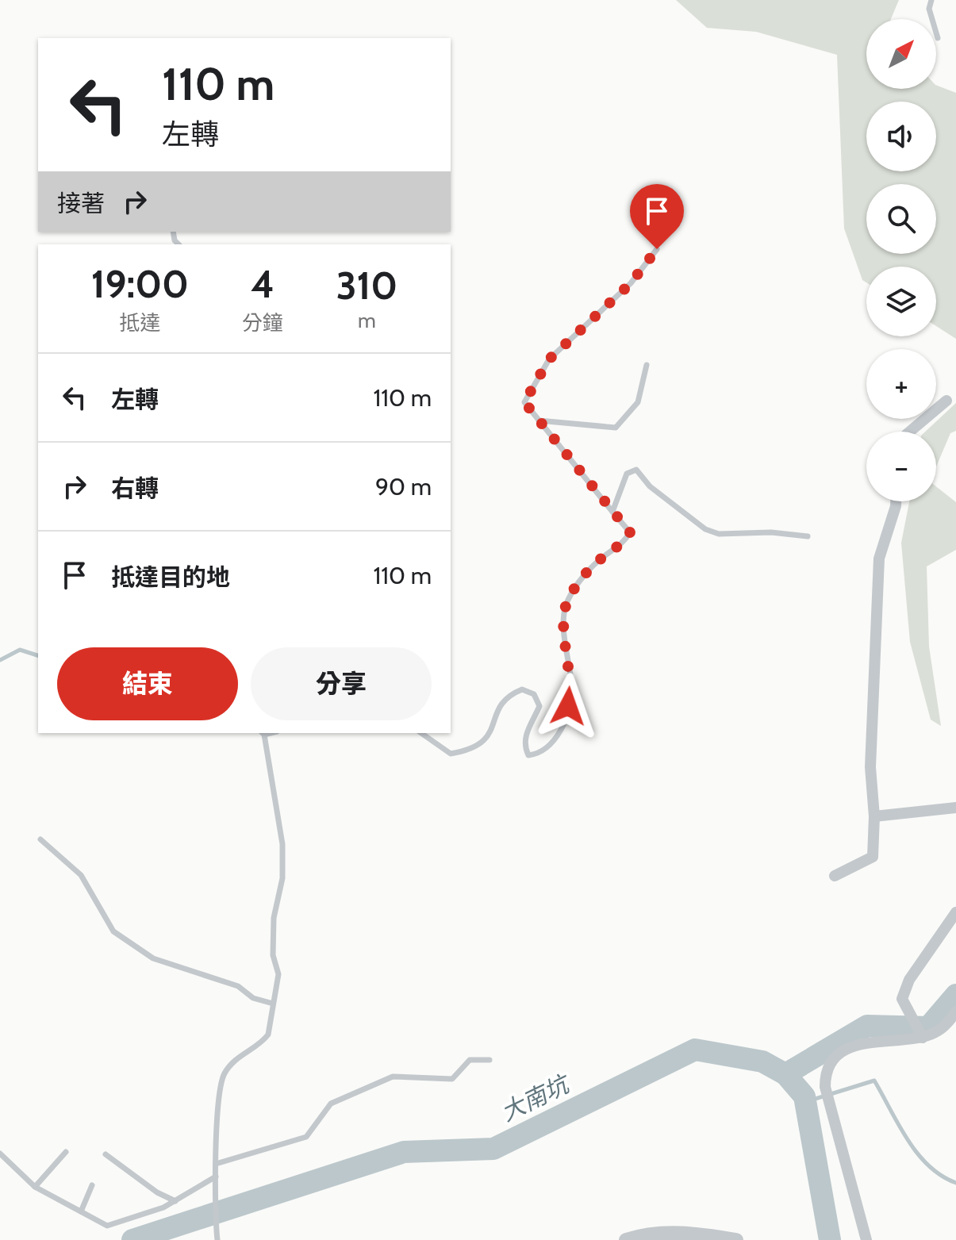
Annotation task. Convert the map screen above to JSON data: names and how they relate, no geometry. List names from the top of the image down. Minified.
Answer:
{"water":["大南坑"],"north":"top right","page":{"map_buttons":["+","−"],"turn":["110 m","左轉"],"then":"接著","eta":["19:00","抵達","4","分鐘","310","m"],"list":[{"name":"左轉","value":"110 m"},{"name":"右轉","value":"90 m"},{"name":"抵達目的地","value":"110 m"}],"buttons":["結束","分享"]}}
